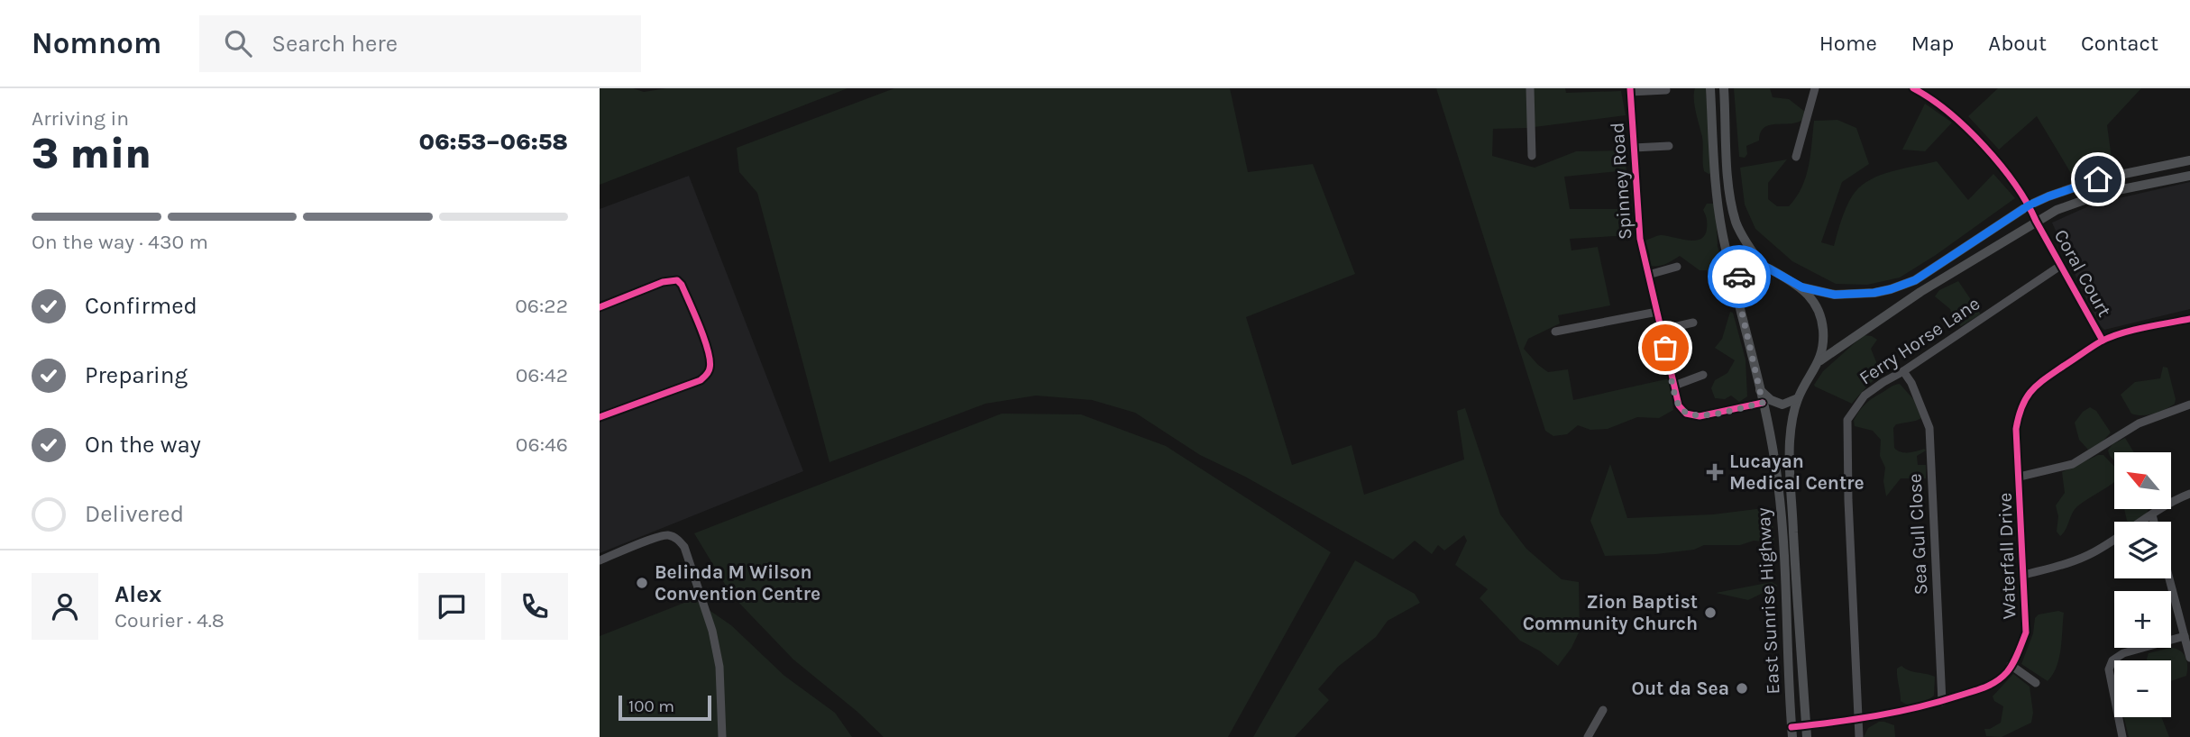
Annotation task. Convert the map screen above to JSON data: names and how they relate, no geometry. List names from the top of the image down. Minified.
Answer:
{"streets":{"main road":["East Sunrise Highway"],"street":["Spinney Road","Coral Court","Ferry Horse Lane","Sea Gull Close","Waterfall Drive"]},"crossings":[["Spinney Road","East Sunrise Highway"],["Coral Court","Ferry Horse Lane"],["Coral Court","Waterfall Drive"],["Ferry Horse Lane","Sea Gull Close"],["Ferry Horse Lane","Waterfall Drive"],["Sea Gull Close","Waterfall Drive"],["Waterfall Drive","East Sunrise Highway"]],"places":{"health":["Lucayan Medical Centre"],"other":["Belinda M Wilson Convention Centre","Zion Baptist Community Church","Out da Sea"]},"scale_bar":"100 m","north":"top left","page":{"header":"Nomnom","search":"Search here","nav":["Home","Map","About","Contact"],"heading":["3 min","Arriving in","06:53–06:58"],"panel":["Alex","Courier · 4.8"],"bar":"On the way · 430 m","list":[["Confirmed","06:22"],["Preparing","06:42"],["On the way","06:46"],"Delivered"],"map_buttons":["+","−"],"scale":"100 m"}}
